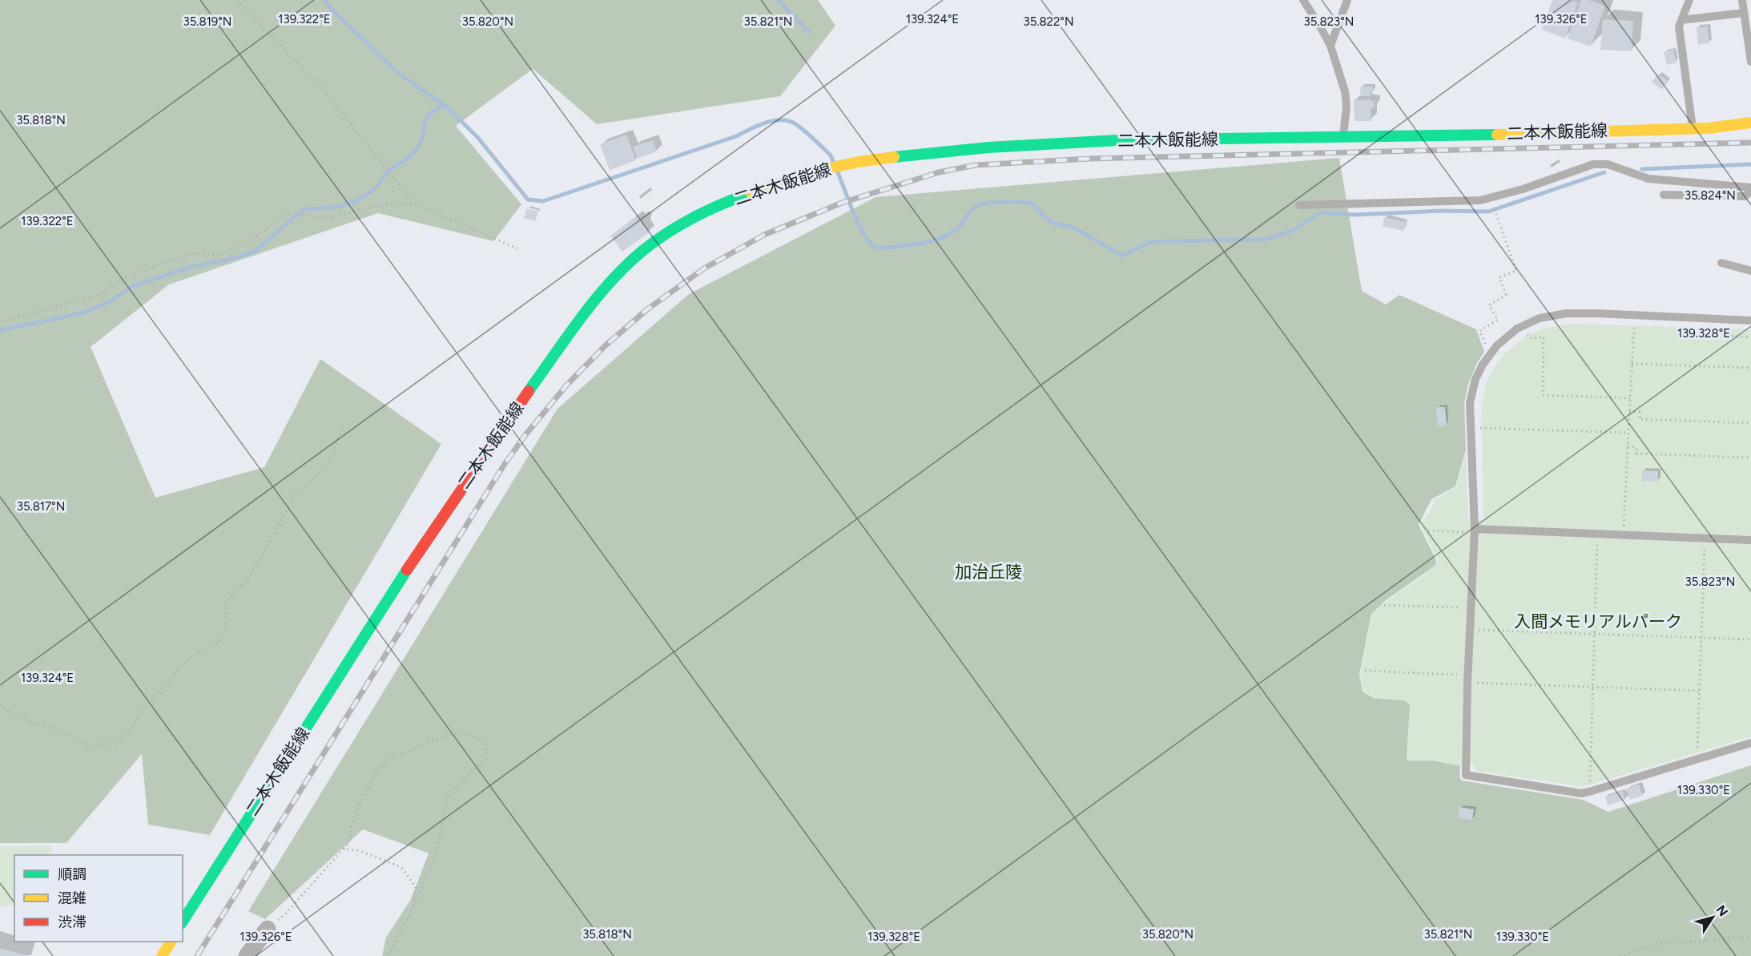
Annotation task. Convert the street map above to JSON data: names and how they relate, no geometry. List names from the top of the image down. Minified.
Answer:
{"streets":{"main road":["二本木飯能線"]},"parks":["加治丘陵","入間メモリアルパーク"],"legend":["順調","混雑","渋滞"],"north":"top right","coordinates":["139.324°E","139.322°E","139.326°E","35.819°N","35.820°N","35.821°N","35.822°N","35.823°N","35.818°N","35.824°N","139.328°E","35.817°N","139.330°E"]}
